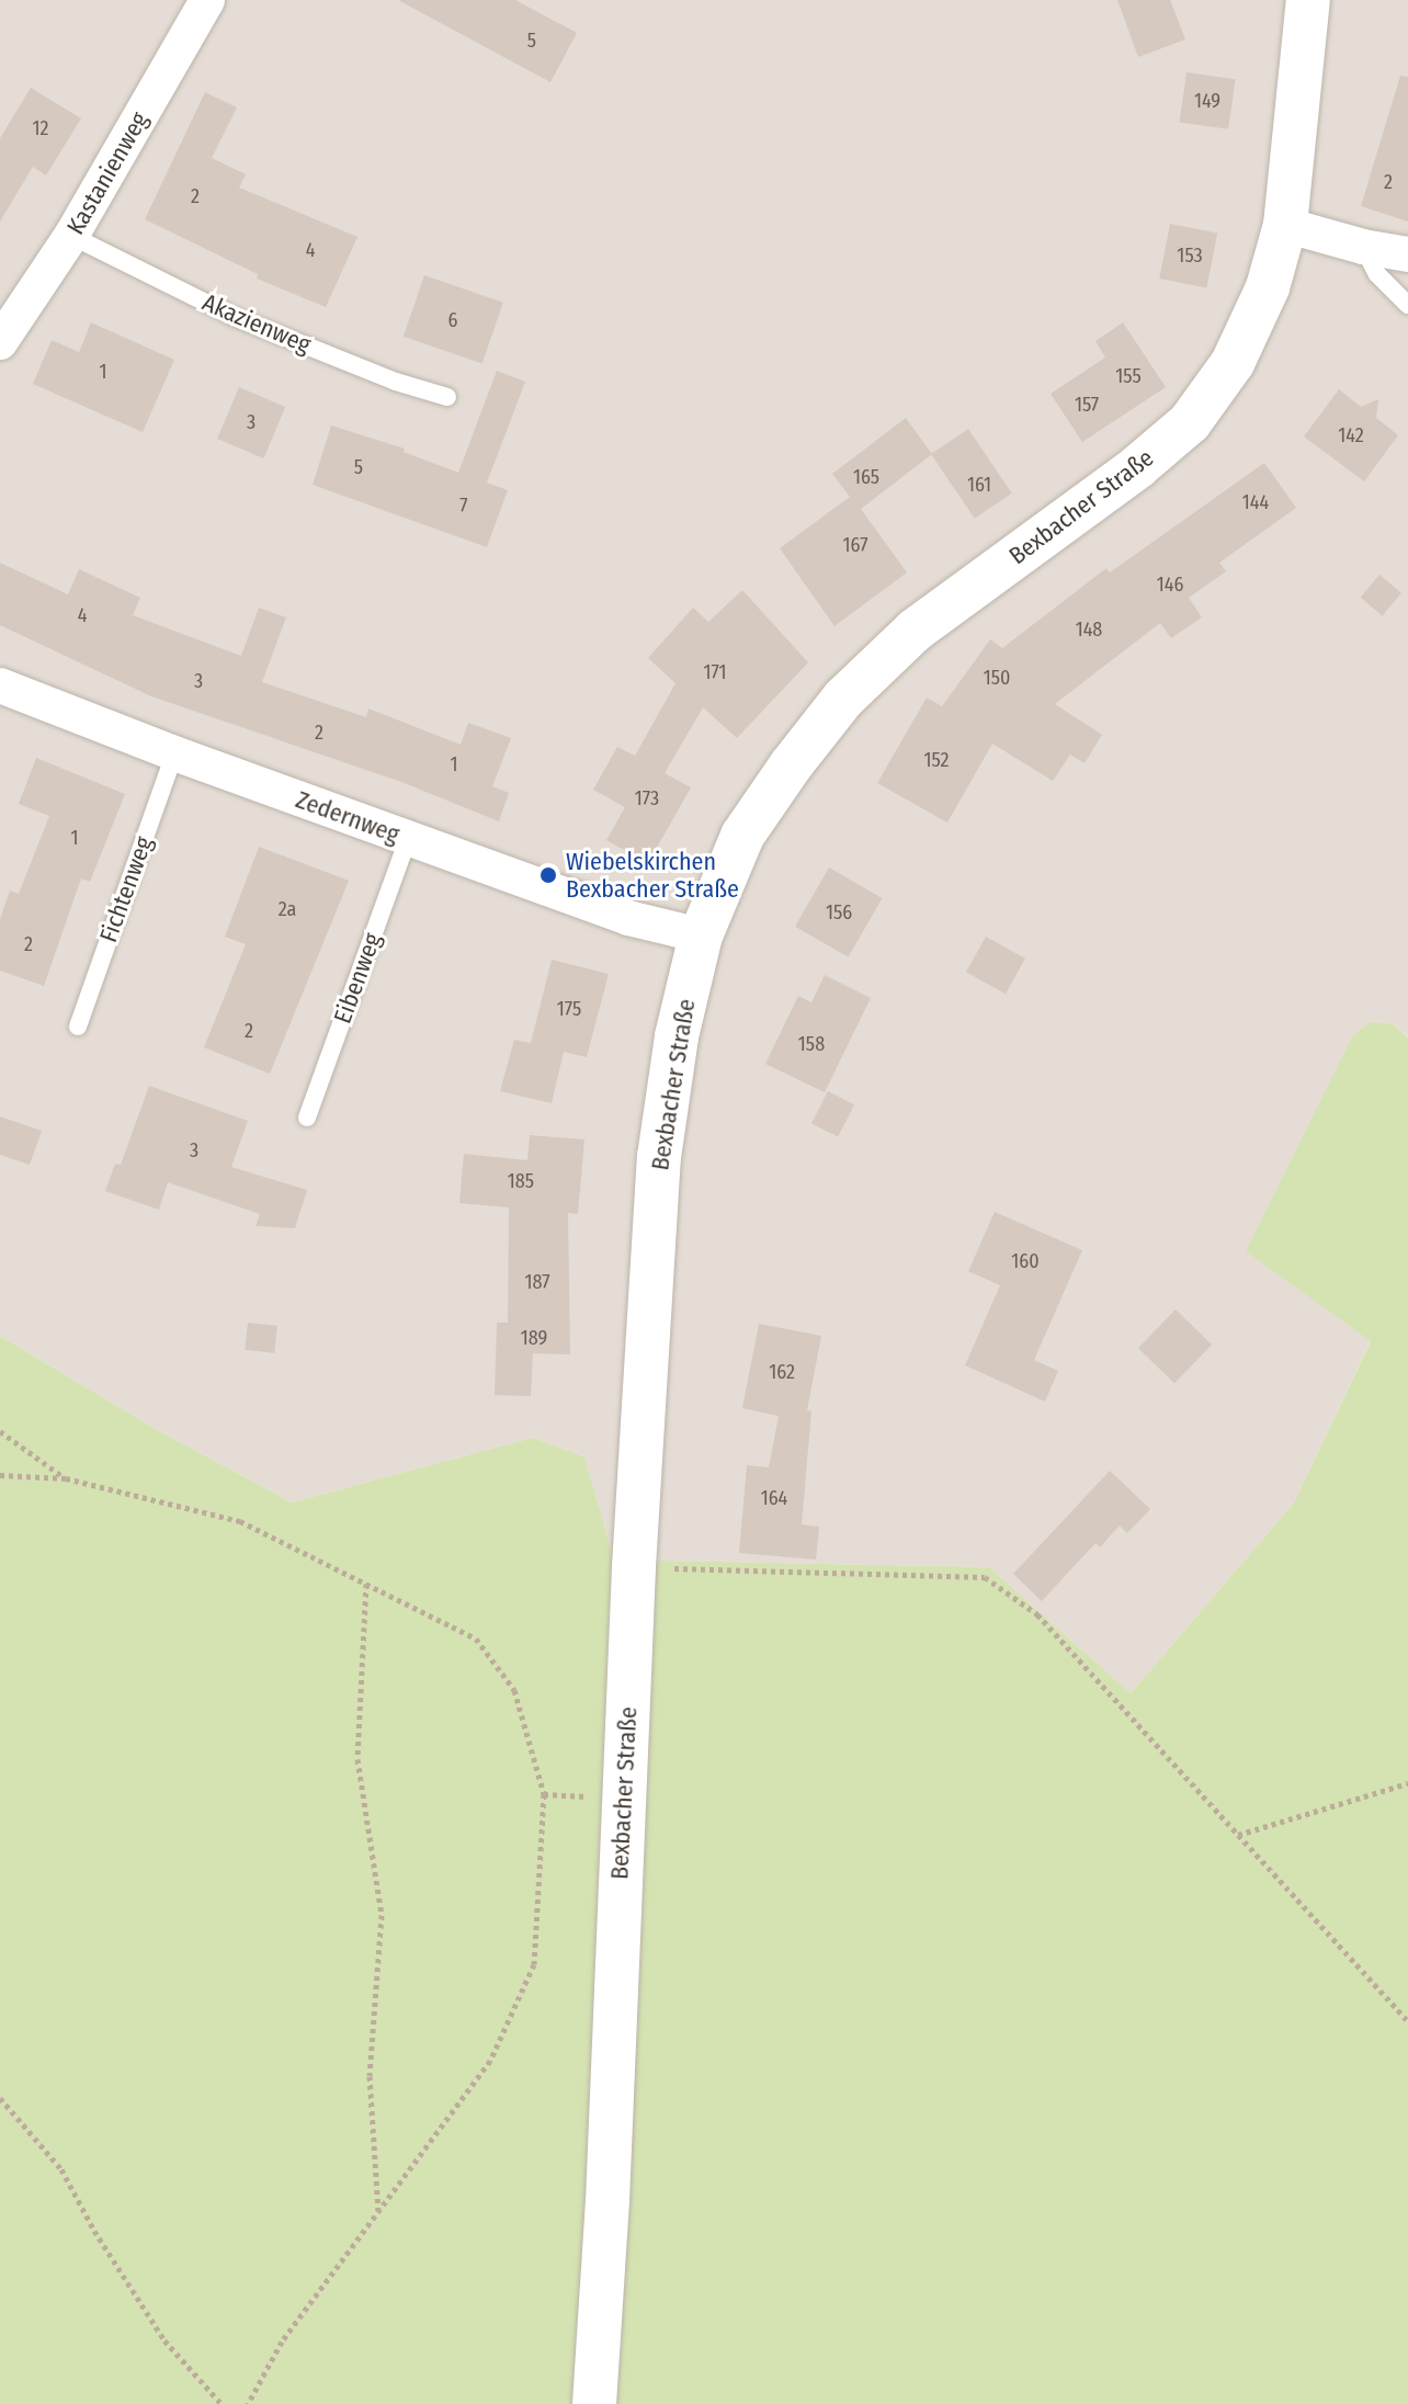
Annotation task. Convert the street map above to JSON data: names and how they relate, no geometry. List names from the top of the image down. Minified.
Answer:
{"streets":{"street":["Kastanienweg","Bexbacher Straße","Zedernweg"],"lane":["Akazienweg","Fichtenweg","Eibenweg"]},"crossings":[["Kastanienweg","Akazienweg"],["Bexbacher Straße","Zedernweg"],["Zedernweg","Fichtenweg"],["Zedernweg","Eibenweg"]],"places":["Wiebelskirchen Bexbacher Straße"],"house_numbers":["5","149","12","2","2","4","153","6","1","155","157","3","142","5","165","161","144","7","167","146","4","148","171","150","3","2","152","1","173","1","2a","156","2","175","2","158","3","185","160","187","189","162","164"]}
